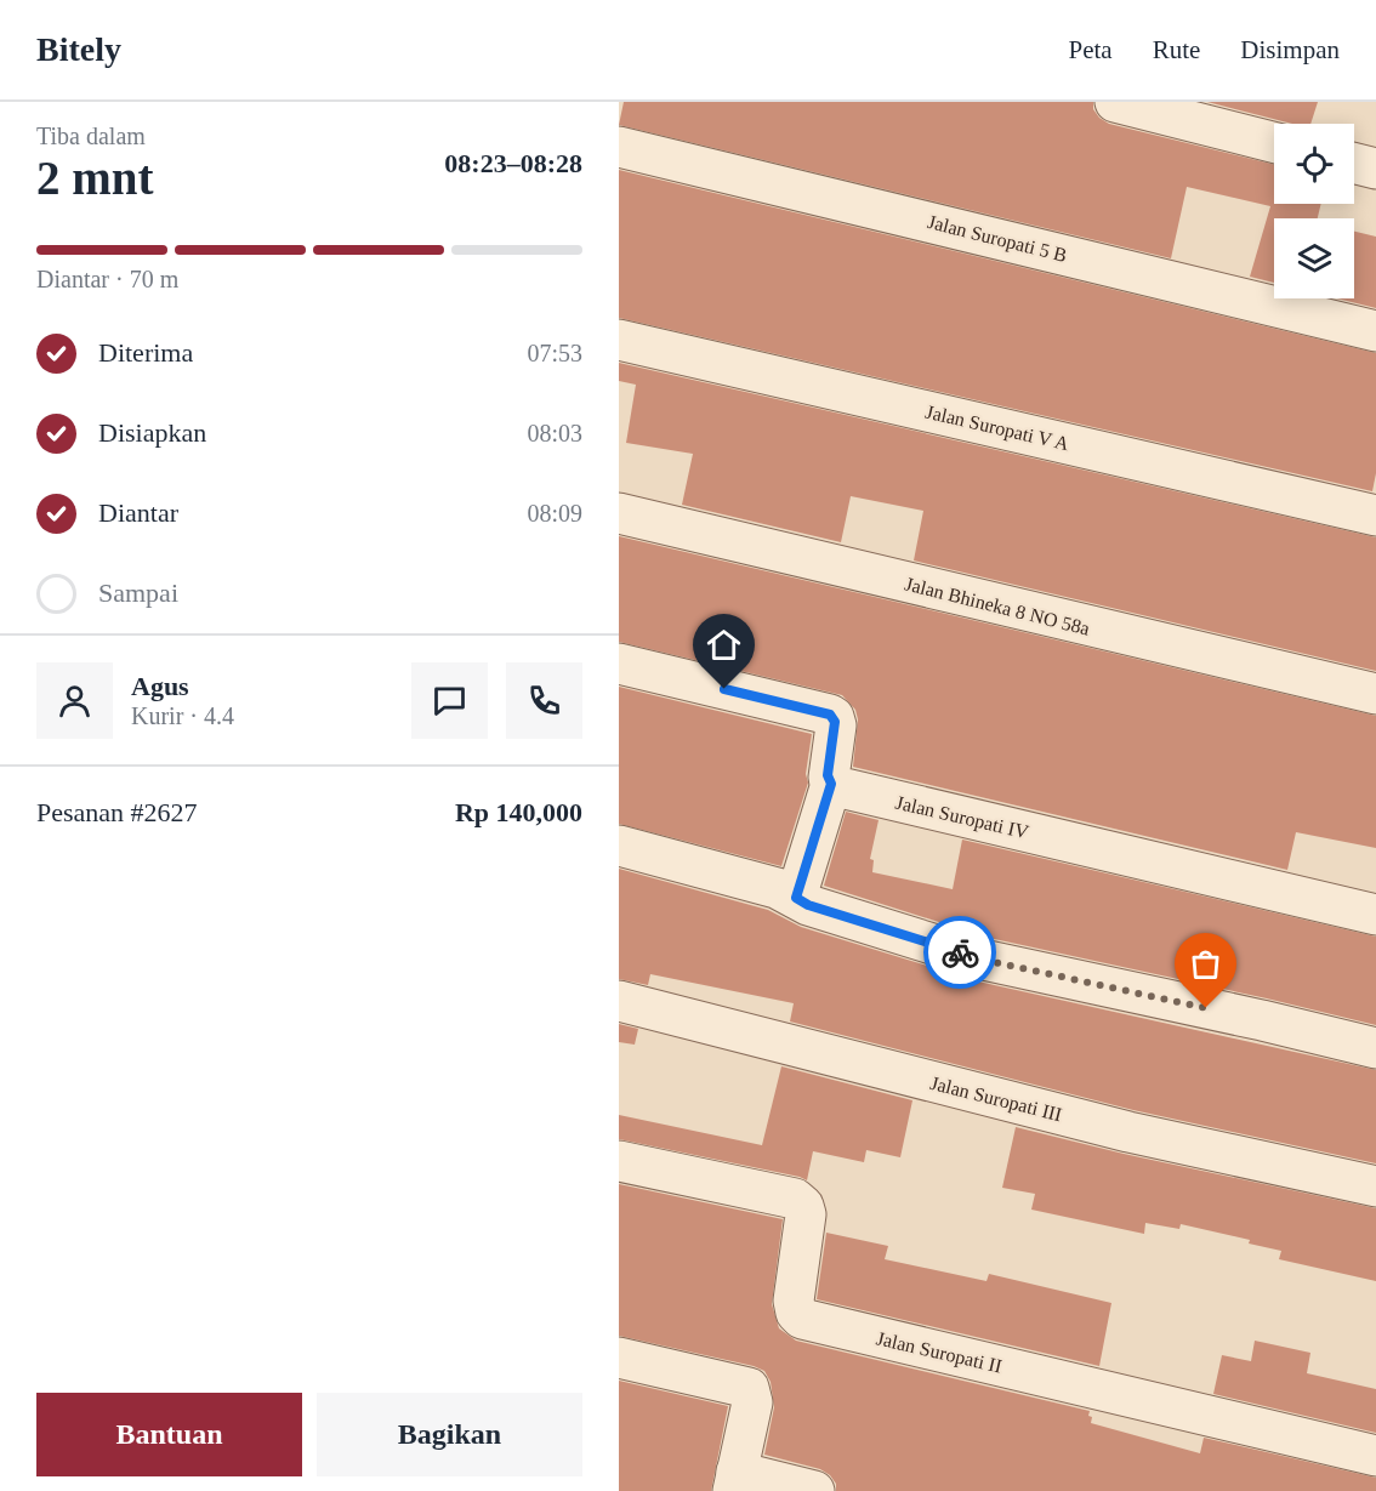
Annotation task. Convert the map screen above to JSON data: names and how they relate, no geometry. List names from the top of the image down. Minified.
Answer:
{"streets":{"street":["Jalan Suropati 5 B","Jalan Suropati V A","Jalan Bhineka 8 NO 58a","Jalan Suropati IV","Jalan Suropati III","Jalan Suropati II"]},"page":{"header":"Bitely","nav":["Peta","Rute","Disimpan"],"heading":["2 mnt","Tiba dalam","08:23–08:28"],"panel":["Agus","Kurir · 4.4","Pesanan #2627","Rp 140,000"],"bar":"Diantar · 70 m","list":[["Diterima","07:53"],["Disiapkan","08:03"],["Diantar","08:09"],"Sampai"],"buttons":["Bantuan","Bagikan"]}}
